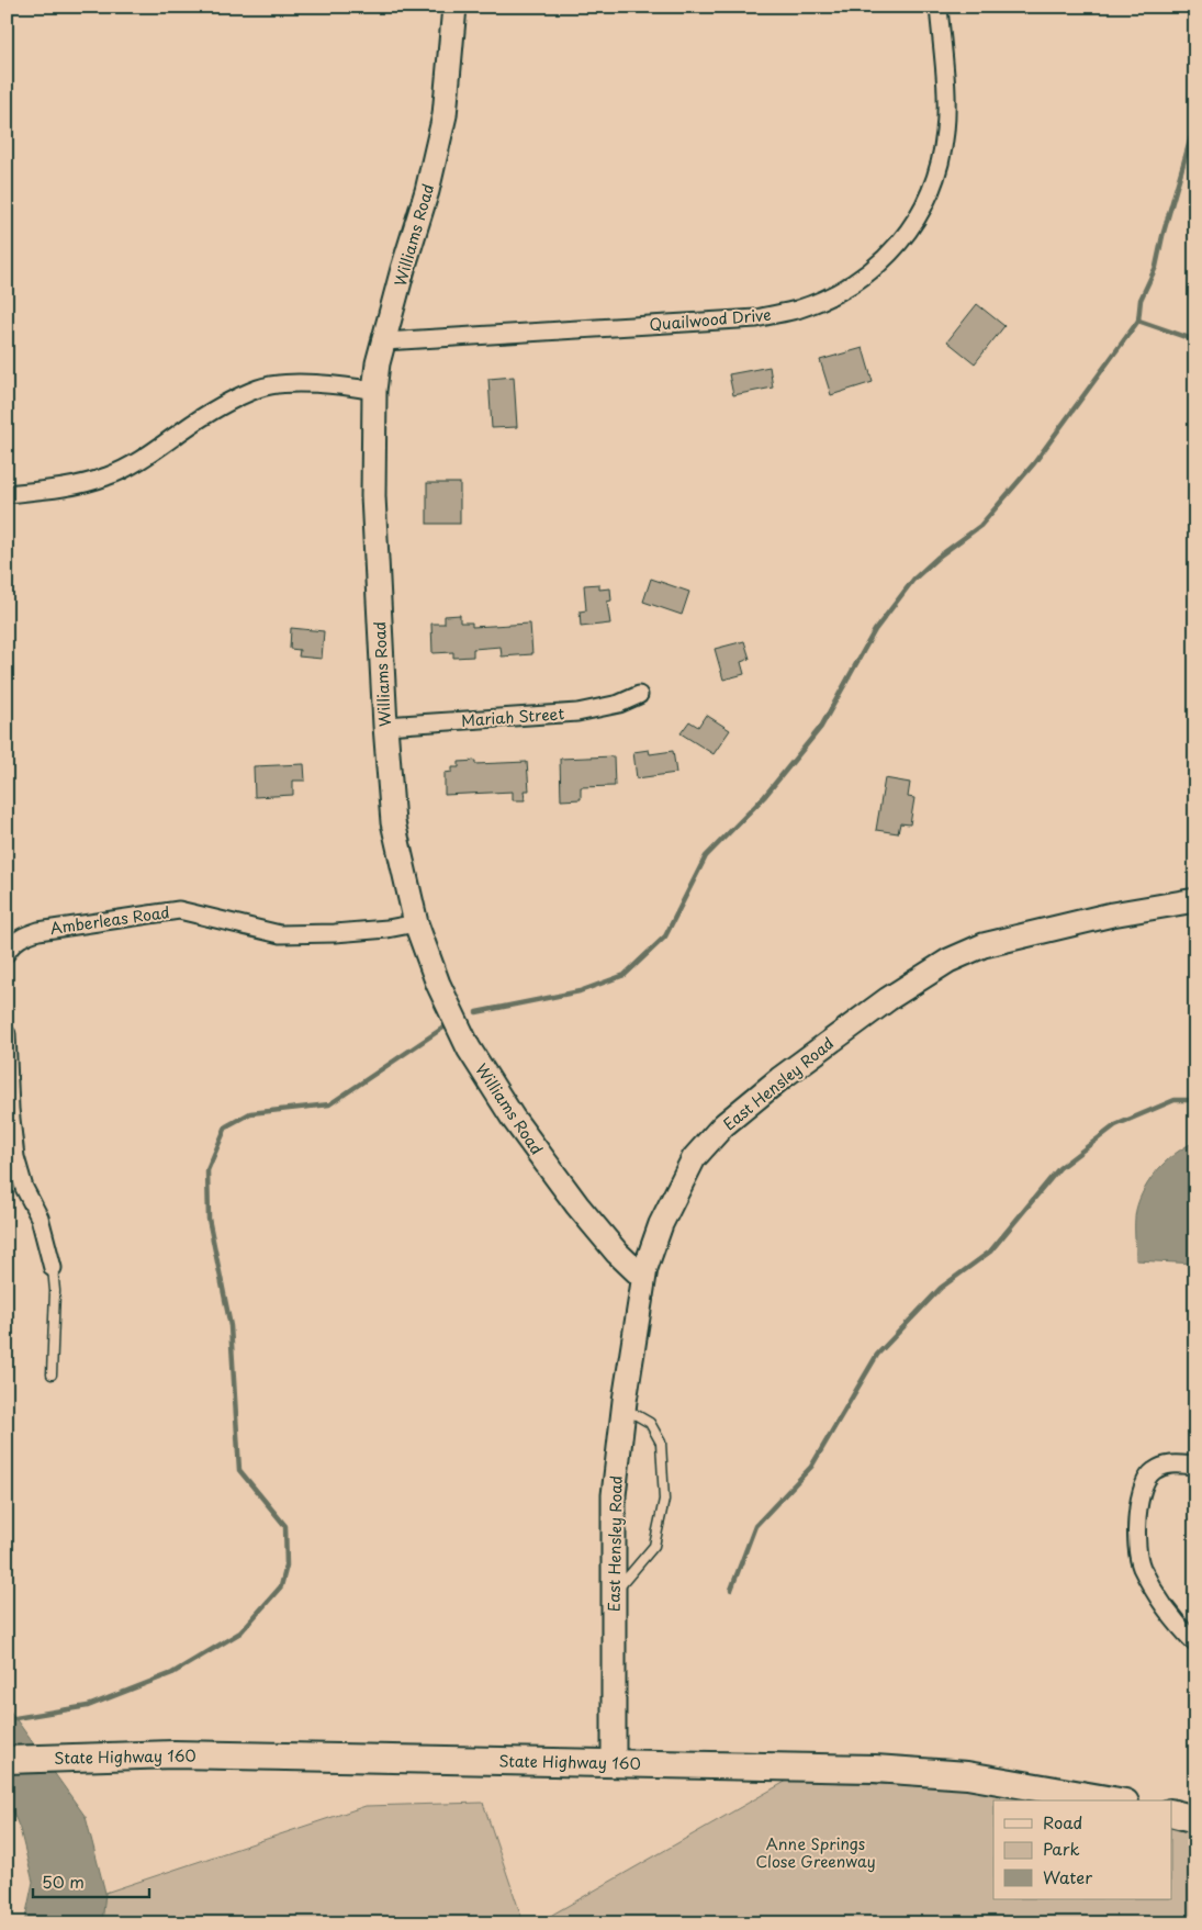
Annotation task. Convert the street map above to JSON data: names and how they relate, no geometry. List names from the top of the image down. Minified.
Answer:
{"streets":{"main road":["State Highway 160"],"street":["Williams Road","Quailwood Drive","Mariah Street","Amberleas Road","East Hensley Road"]},"crossings":[["Williams Road","Quailwood Drive"],["Williams Road","Mariah Street"],["Williams Road","Amberleas Road"],["Williams Road","East Hensley Road"],["East Hensley Road","State Highway 160"]],"parks":["Anne Springs Close Greenway"],"legend":["Road","Park","Water"],"scale_bar":"50 m"}
